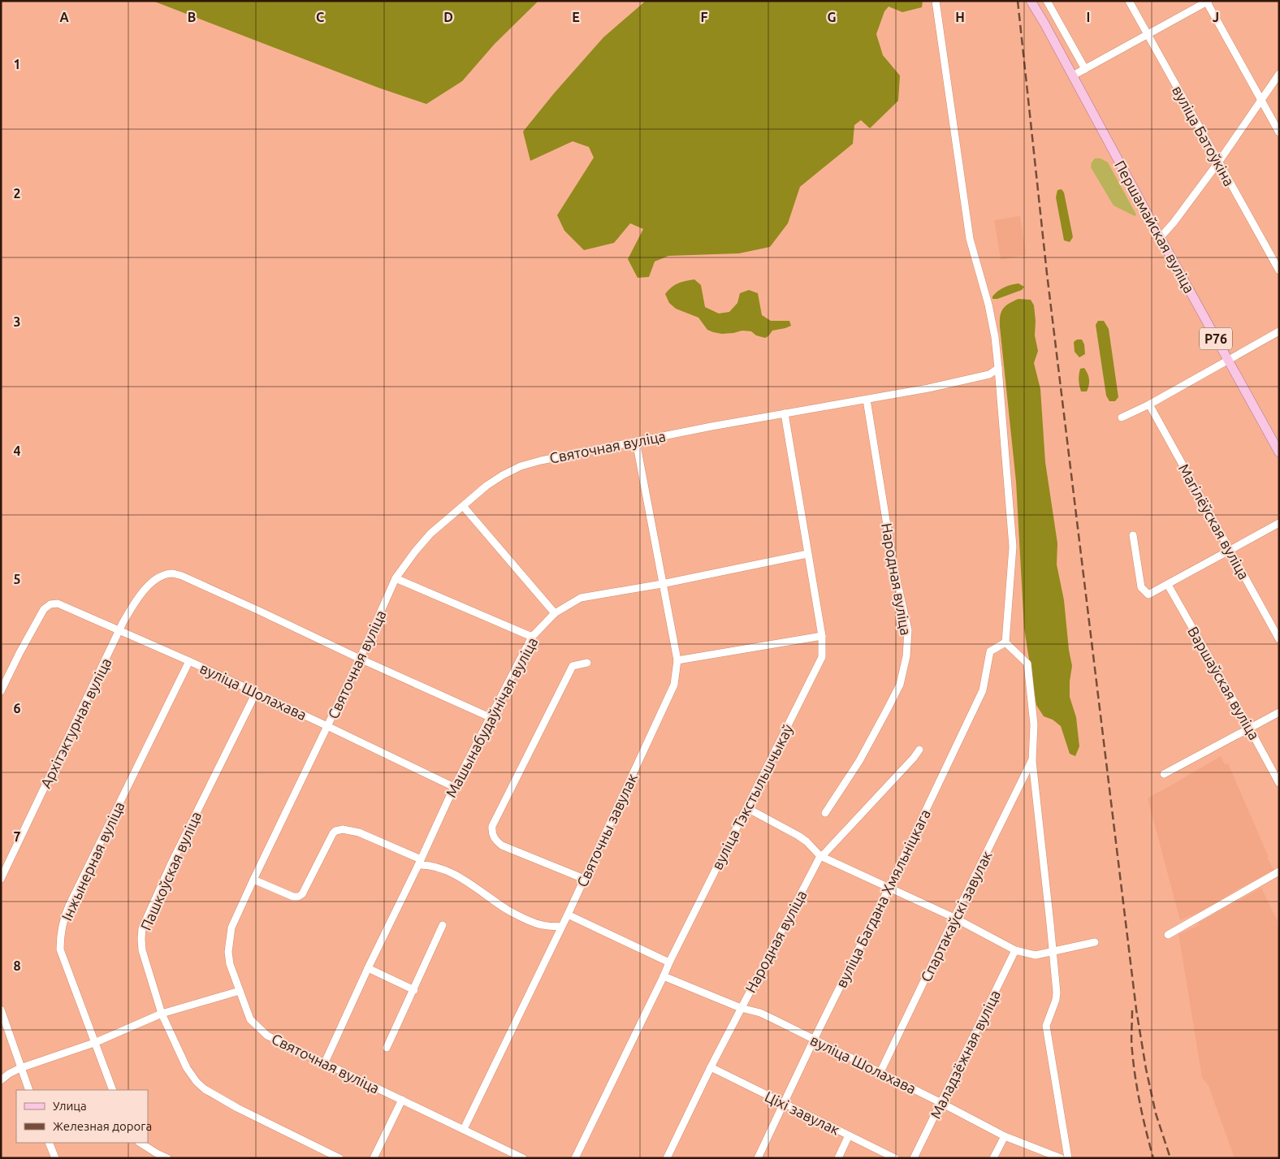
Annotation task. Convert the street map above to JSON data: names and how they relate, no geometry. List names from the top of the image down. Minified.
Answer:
{"streets":{"main road":["Першамайская вуліца","Р76"],"street":["вуліца Батоўкіна","Святочная вуліца","Магілёўская вуліца","Народная вуліца","Варшаўская вуліца","вуліца Шолахава","Машынабудаўнічая вуліца","Архітэктурная вуліца","вуліца Тэкстыльшчыкаў","Святочны завулак","Інжынерная вуліца","Пашкоўская вуліца","вуліца Багдана Хмяльніцкага","Спартакаўскі завулак","Маладзёжная вуліца","Ціхі завулак"]},"crossings":[["Святочная вуліца","Народная вуліца"],["Святочная вуліца","вуліца Шолахава"],["Святочная вуліца","Машынабудаўнічая вуліца"],["Святочная вуліца","Архітэктурная вуліца"],["Святочная вуліца","вуліца Тэкстыльшчыкаў"],["Святочная вуліца","Святочны завулак"],["Народная вуліца","вуліца Шолахава"],["Народная вуліца","Ціхі завулак"],["вуліца Шолахава","Машынабудаўнічая вуліца"],["вуліца Шолахава","Архітэктурная вуліца"],["вуліца Шолахава","вуліца Тэкстыльшчыкаў"],["вуліца Шолахава","Інжынерная вуліца"],["вуліца Шолахава","Пашкоўская вуліца"],["вуліца Шолахава","вуліца Багдана Хмяльніцкага"],["вуліца Шолахава","Спартакаўскі завулак"],["вуліца Шолахава","Маладзёжная вуліца"],["Машынабудаўнічая вуліца","вуліца Тэкстыльшчыкаў"],["Машынабудаўнічая вуліца","Святочны завулак"],["вуліца Багдана Хмяльніцкага","Ціхі завулак"]],"legend":["Улица","Железная дорога"],"grid":{"columns":["A","B","C","D","E","F","G","H","I","J"],"rows":["1","2","3","4","5","6","7","8"]}}
